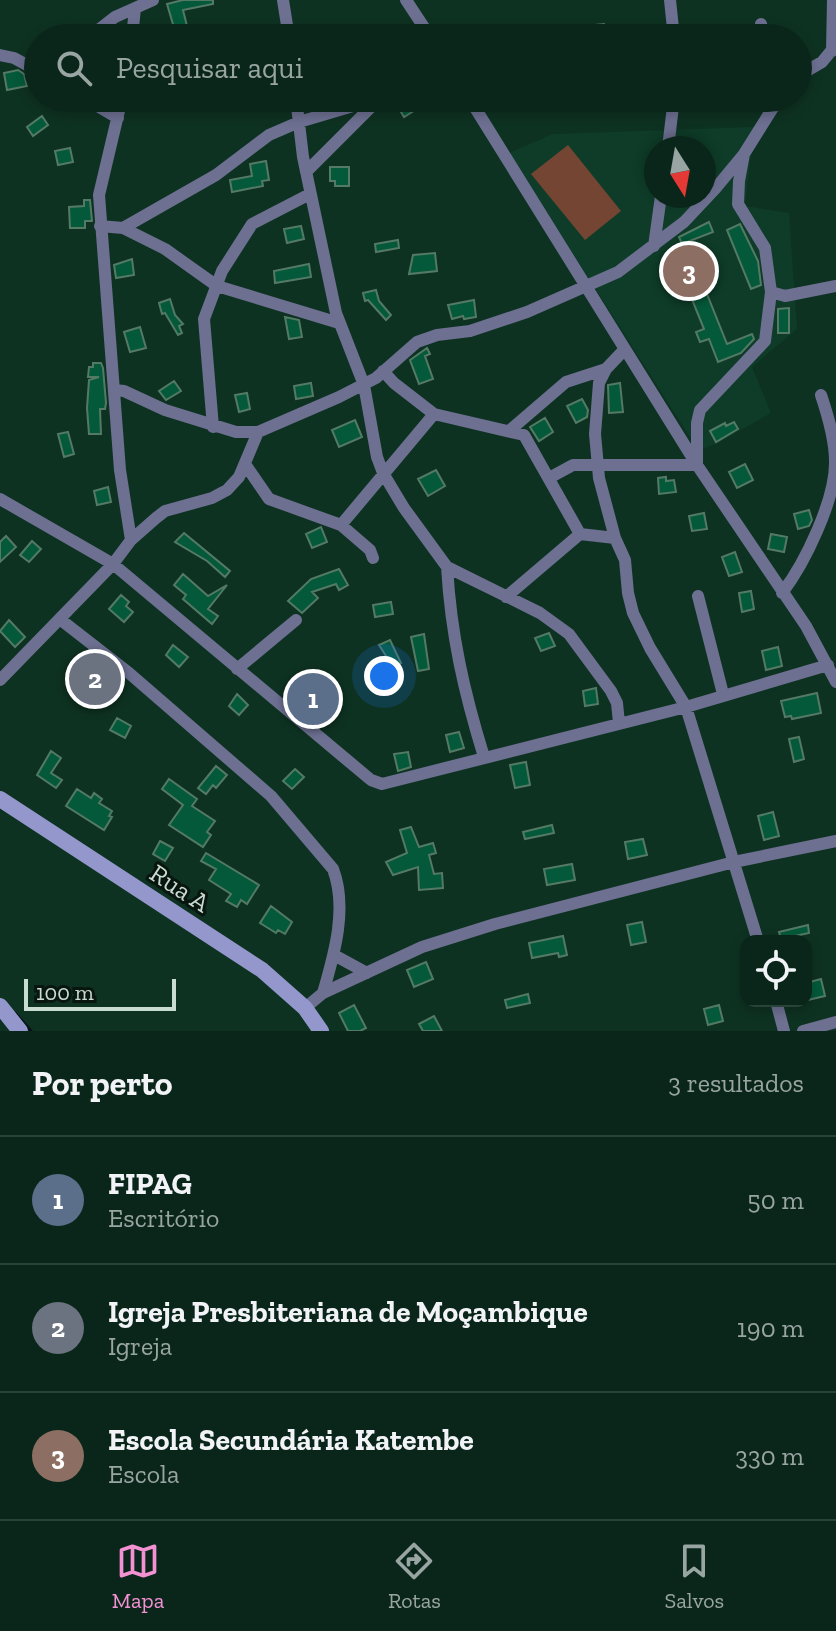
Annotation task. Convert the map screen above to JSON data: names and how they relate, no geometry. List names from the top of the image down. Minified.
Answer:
{"streets":{"main road":["Rua A"]},"scale_bar":"100 m","north":"bottom","page":{"search":"Pesquisar aqui","pins":["3","2","1"],"scale":"100 m","heading":["Por perto","3 resultados"],"list":[{"mark":"1","name":"FIPAG","note":"Escritório","value":"50 m"},{"mark":"2","name":"Igreja Presbiteriana de Moçambique","note":"Igreja","value":"190 m"},{"mark":"3","name":"Escola Secundária Katembe","note":"Escola","value":"330 m"}],"nav":["Mapa","Rotas","Salvos"]}}
